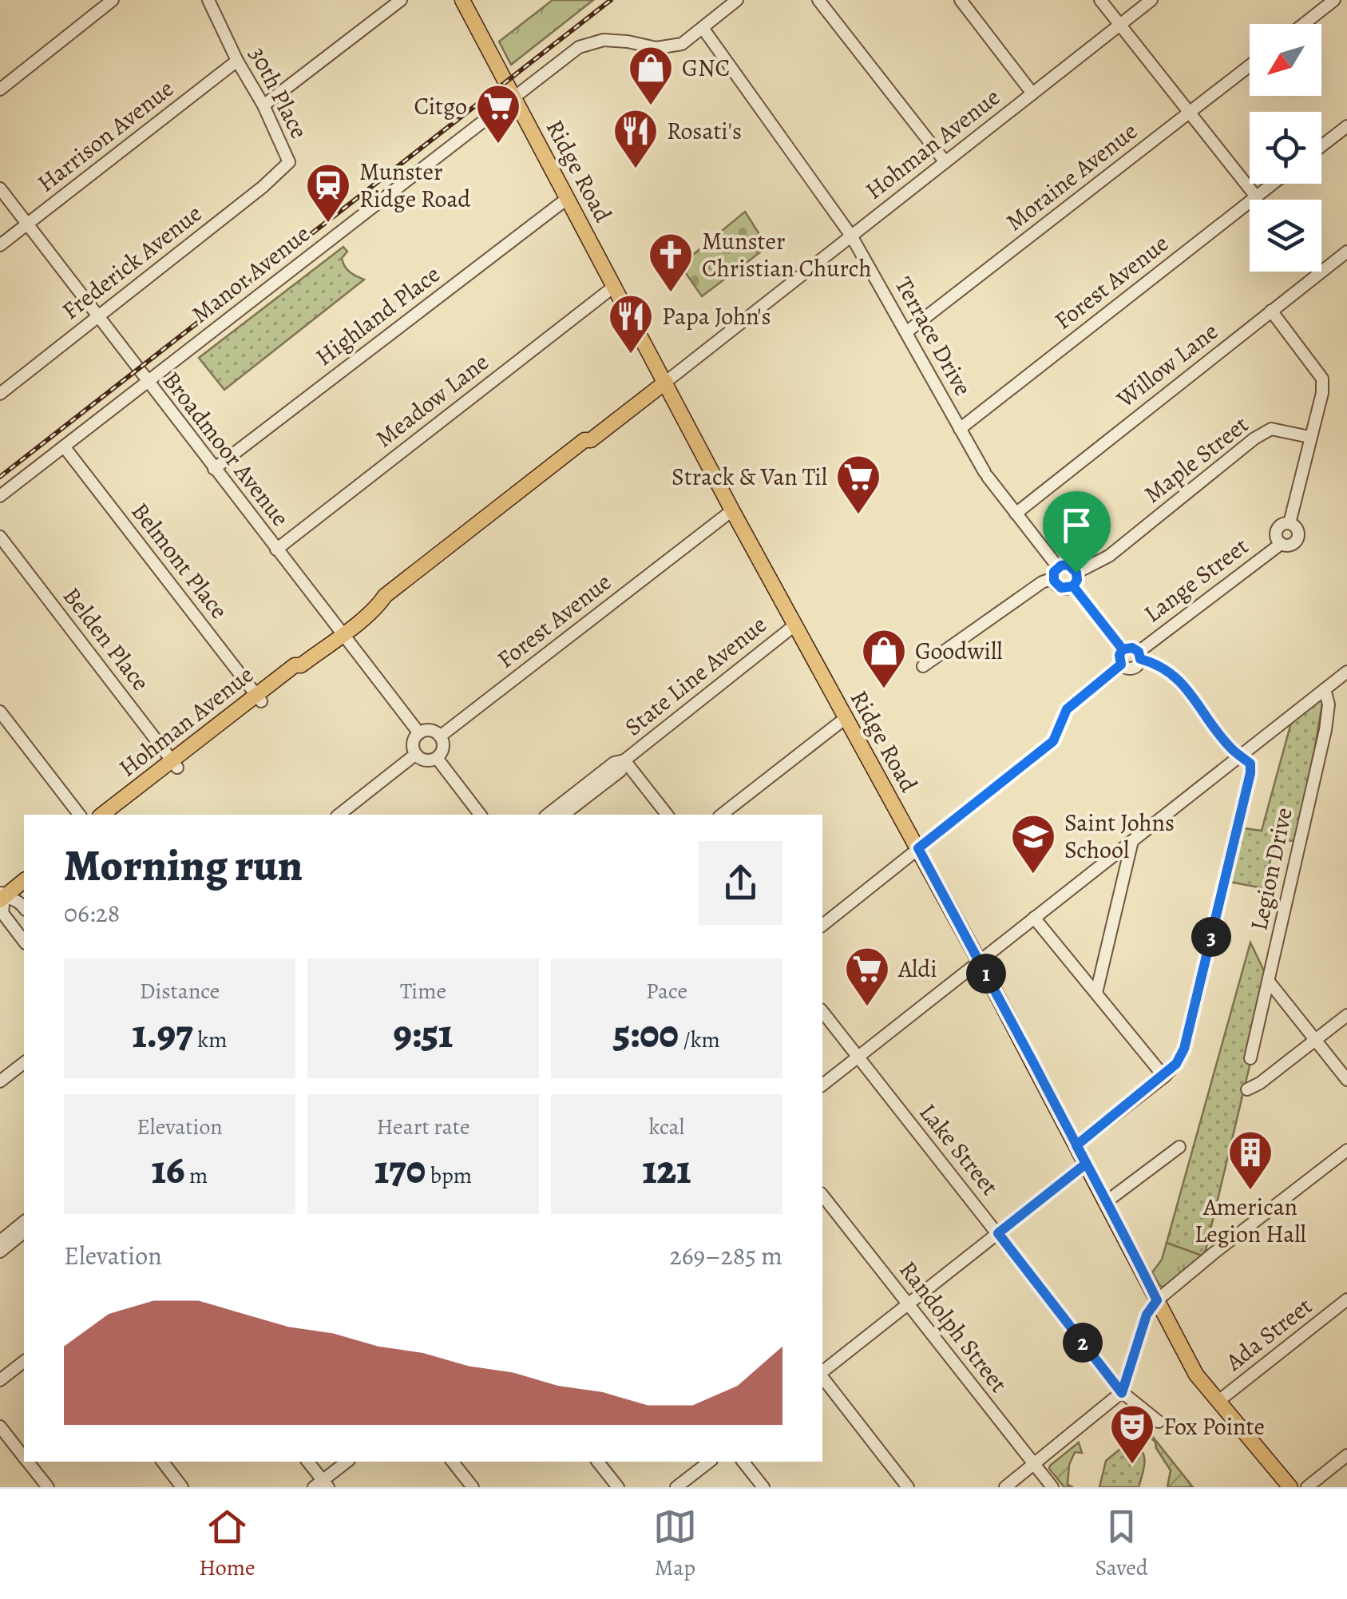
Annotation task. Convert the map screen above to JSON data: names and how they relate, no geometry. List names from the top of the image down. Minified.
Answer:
{"streets":{"main road":["Hohman Avenue","Ridge Road"],"street":["30th Place","Harrison Avenue","Moraine Avenue","Frederick Avenue","Manor Avenue","Forest Avenue","Highland Place","Terrace Drive","Willow Lane","Meadow Lane","Broadmoor Avenue","Maple Street","Belmont Place","Lange Street","Belden Place","State Line Avenue","Legion Drive","Lake Street","Randolph Street","Ada Street"]},"crossings":[["30th Place","Harrison Avenue"],["30th Place","Frederick Avenue"],["Harrison Avenue","Broadmoor Avenue"],["Hohman Avenue","Ridge Road"],["Hohman Avenue","Terrace Drive"],["Hohman Avenue","Broadmoor Avenue"],["Hohman Avenue","Belmont Place"],["Hohman Avenue","Belden Place"],["Ridge Road","Manor Avenue"],["Ridge Road","Forest Avenue"],["Ridge Road","Highland Place"],["Ridge Road","Meadow Lane"],["Ridge Road","State Line Avenue"],["Ridge Road","Ada Street"],["Moraine Avenue","Terrace Drive"],["Frederick Avenue","Broadmoor Avenue"],["Manor Avenue","Terrace Drive"],["Manor Avenue","Broadmoor Avenue"],["Manor Avenue","Belmont Place"],["Forest Avenue","Terrace Drive"],["Forest Avenue","Broadmoor Avenue"],["Highland Place","Broadmoor Avenue"],["Terrace Drive","Willow Lane"],["Terrace Drive","Maple Street"],["Meadow Lane","Broadmoor Avenue"]],"places":{"shop":["GNC","Goodwill"],"supermarket":["Citgo","Strack & Van Til","Aldi"],"restaurant":["Rosati's","Papa John's"],"station":["Munster Ridge Road"],"church":["Munster Christian Church"],"school or university":["Saint Johns School"],"building":["American Legion Hall"],"theatre":["Fox Pointe"]},"north":"bottom left","page":{"heading":["Morning run","06:28"],"pins":["3","1","2"],"stats":[["Distance","1.97 km"],["Time","9:51"],["Pace","5:00 /km"],["Elevation","16 m"],["Heart rate","170 bpm"],["kcal","121"]],"chart":["Elevation","269–285 m"],"tabs":["Home","Map","Saved"]}}
